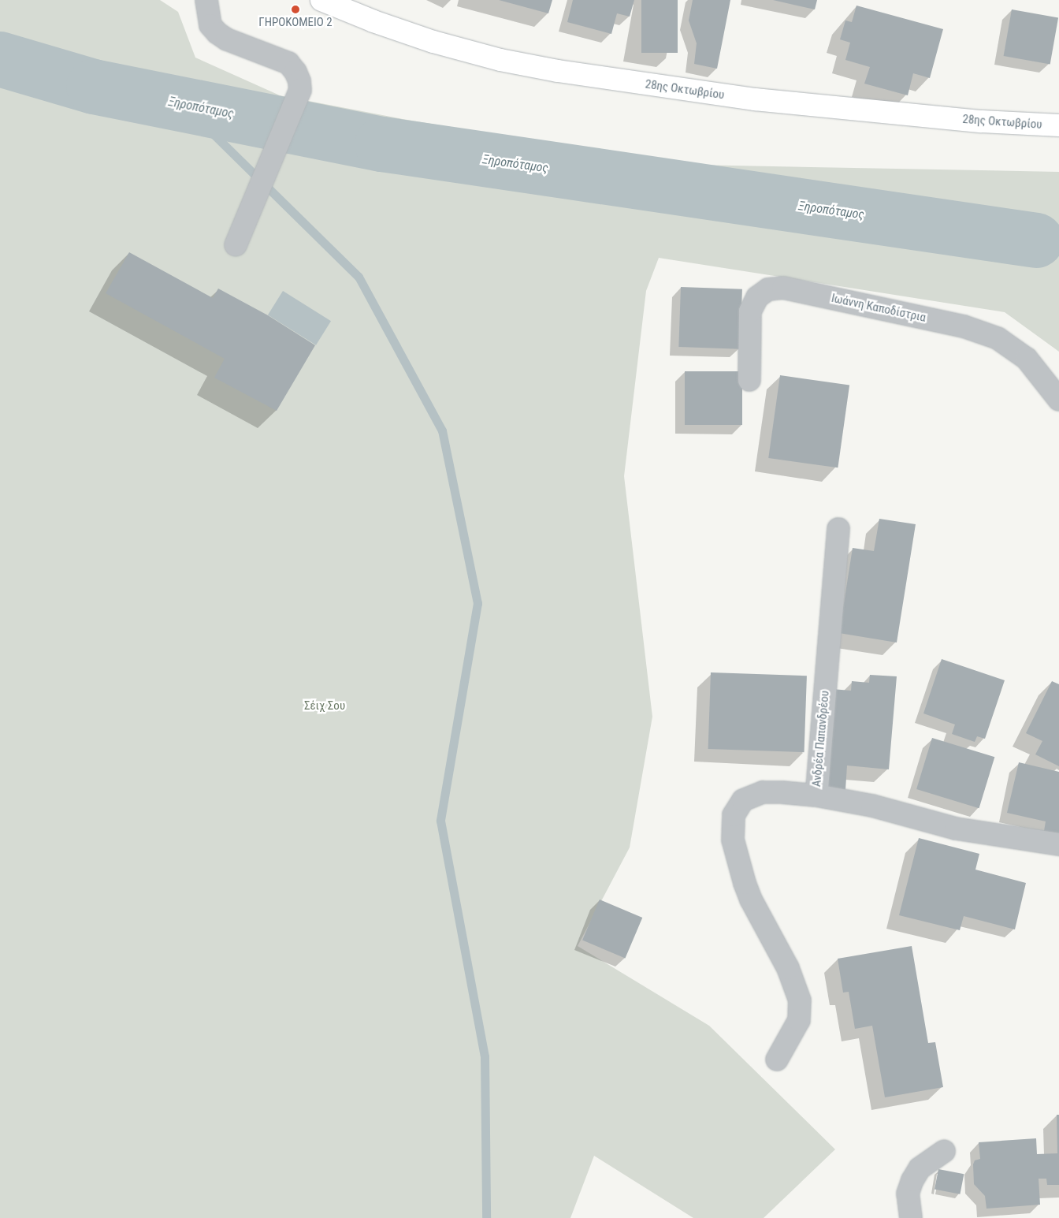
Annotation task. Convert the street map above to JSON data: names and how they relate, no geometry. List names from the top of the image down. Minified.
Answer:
{"streets":{"main road":["28ης Οκτωβρίου"],"street":["Ιωάννη Καποδίστρια","Ανδρέα Παπανδρέου"]},"water":["Ξηροπόταμος"],"parks":["Σέιχ Σου"],"places":["ΓΗΡΟΚΟΜΕΙΟ 2"]}
